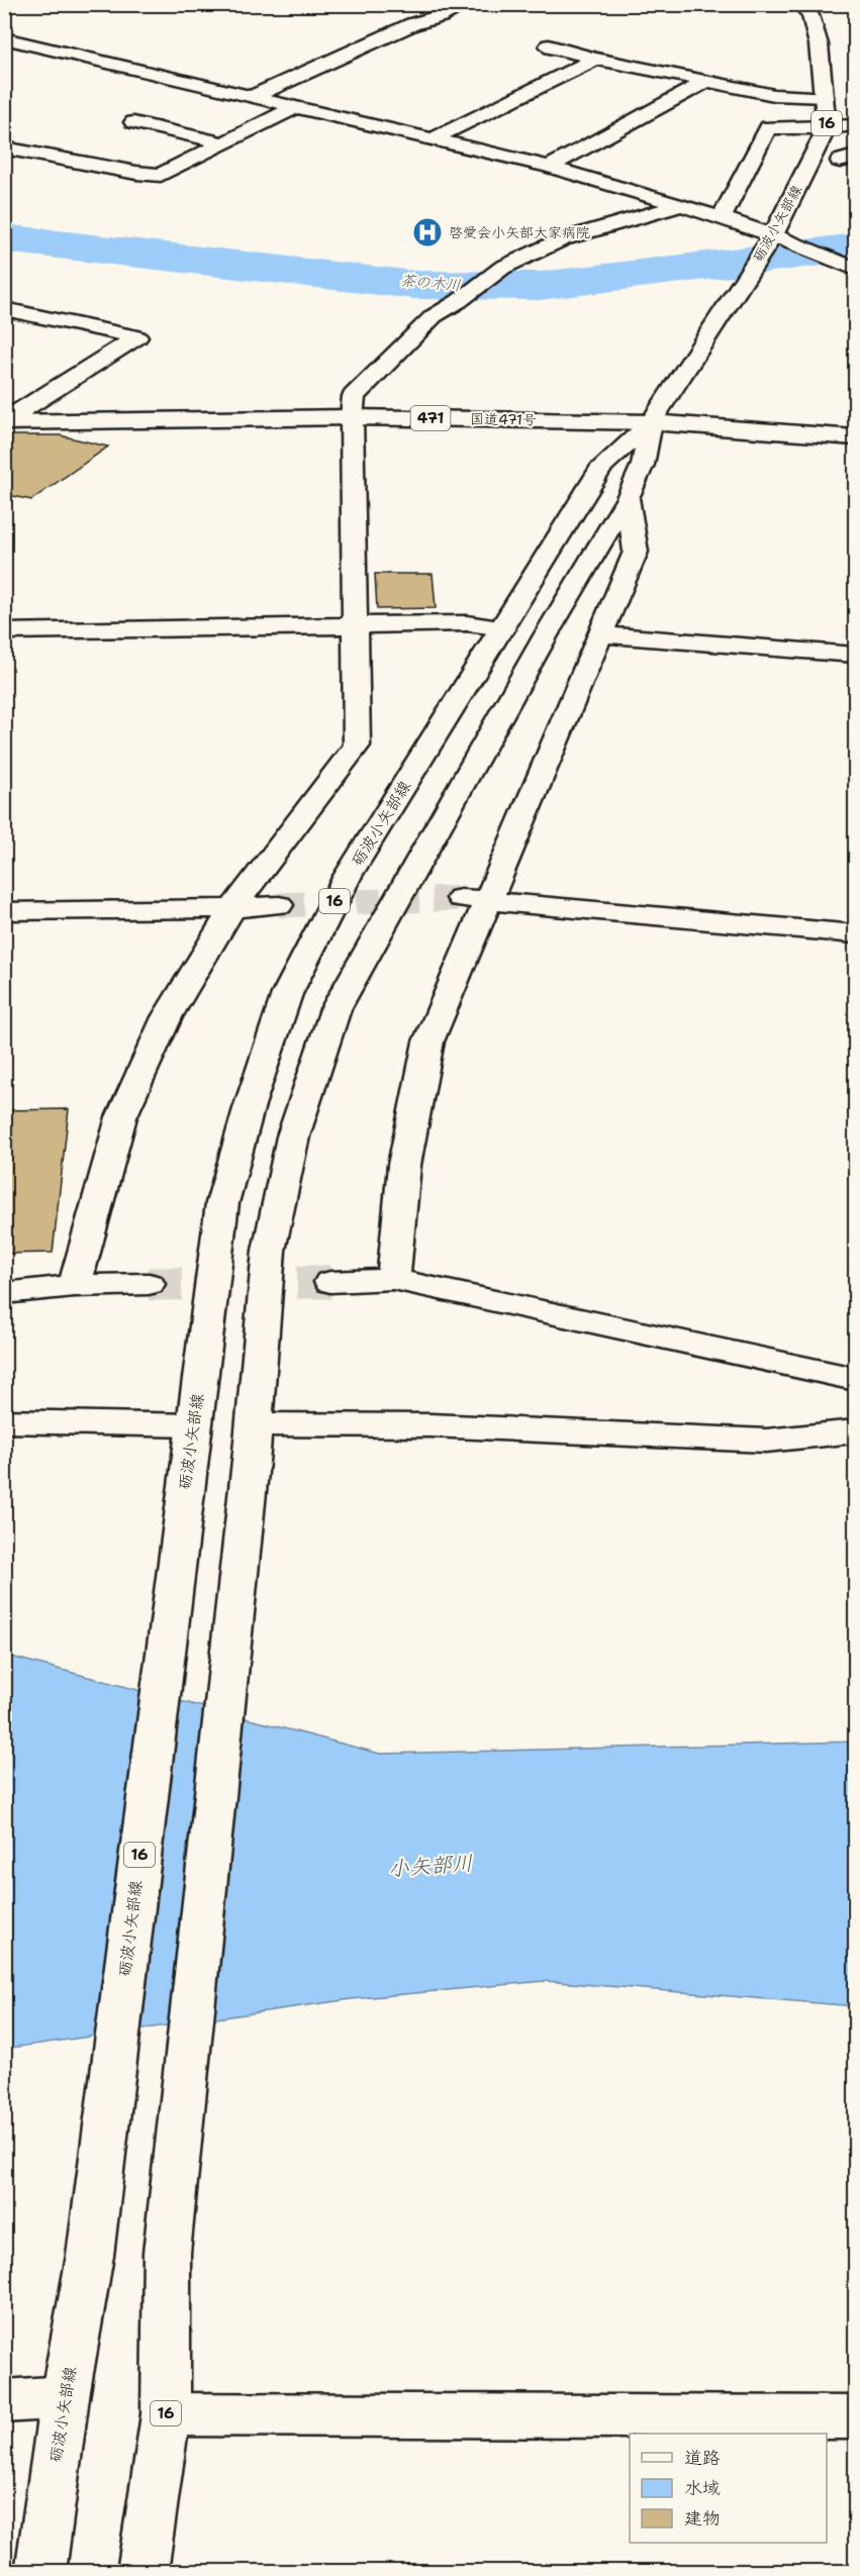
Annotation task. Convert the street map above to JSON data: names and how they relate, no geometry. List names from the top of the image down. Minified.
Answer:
{"streets":{"main road":["16","砺波小矢部線","471","国道471号"]},"crossings":[["16","砺波小矢部線"],["砺波小矢部線","国道471号"]],"water":["茶の木川","小矢部川"],"places":{"hospital":["啓愛会小矢部大家病院"]},"legend":["道路","水域","建物"]}
